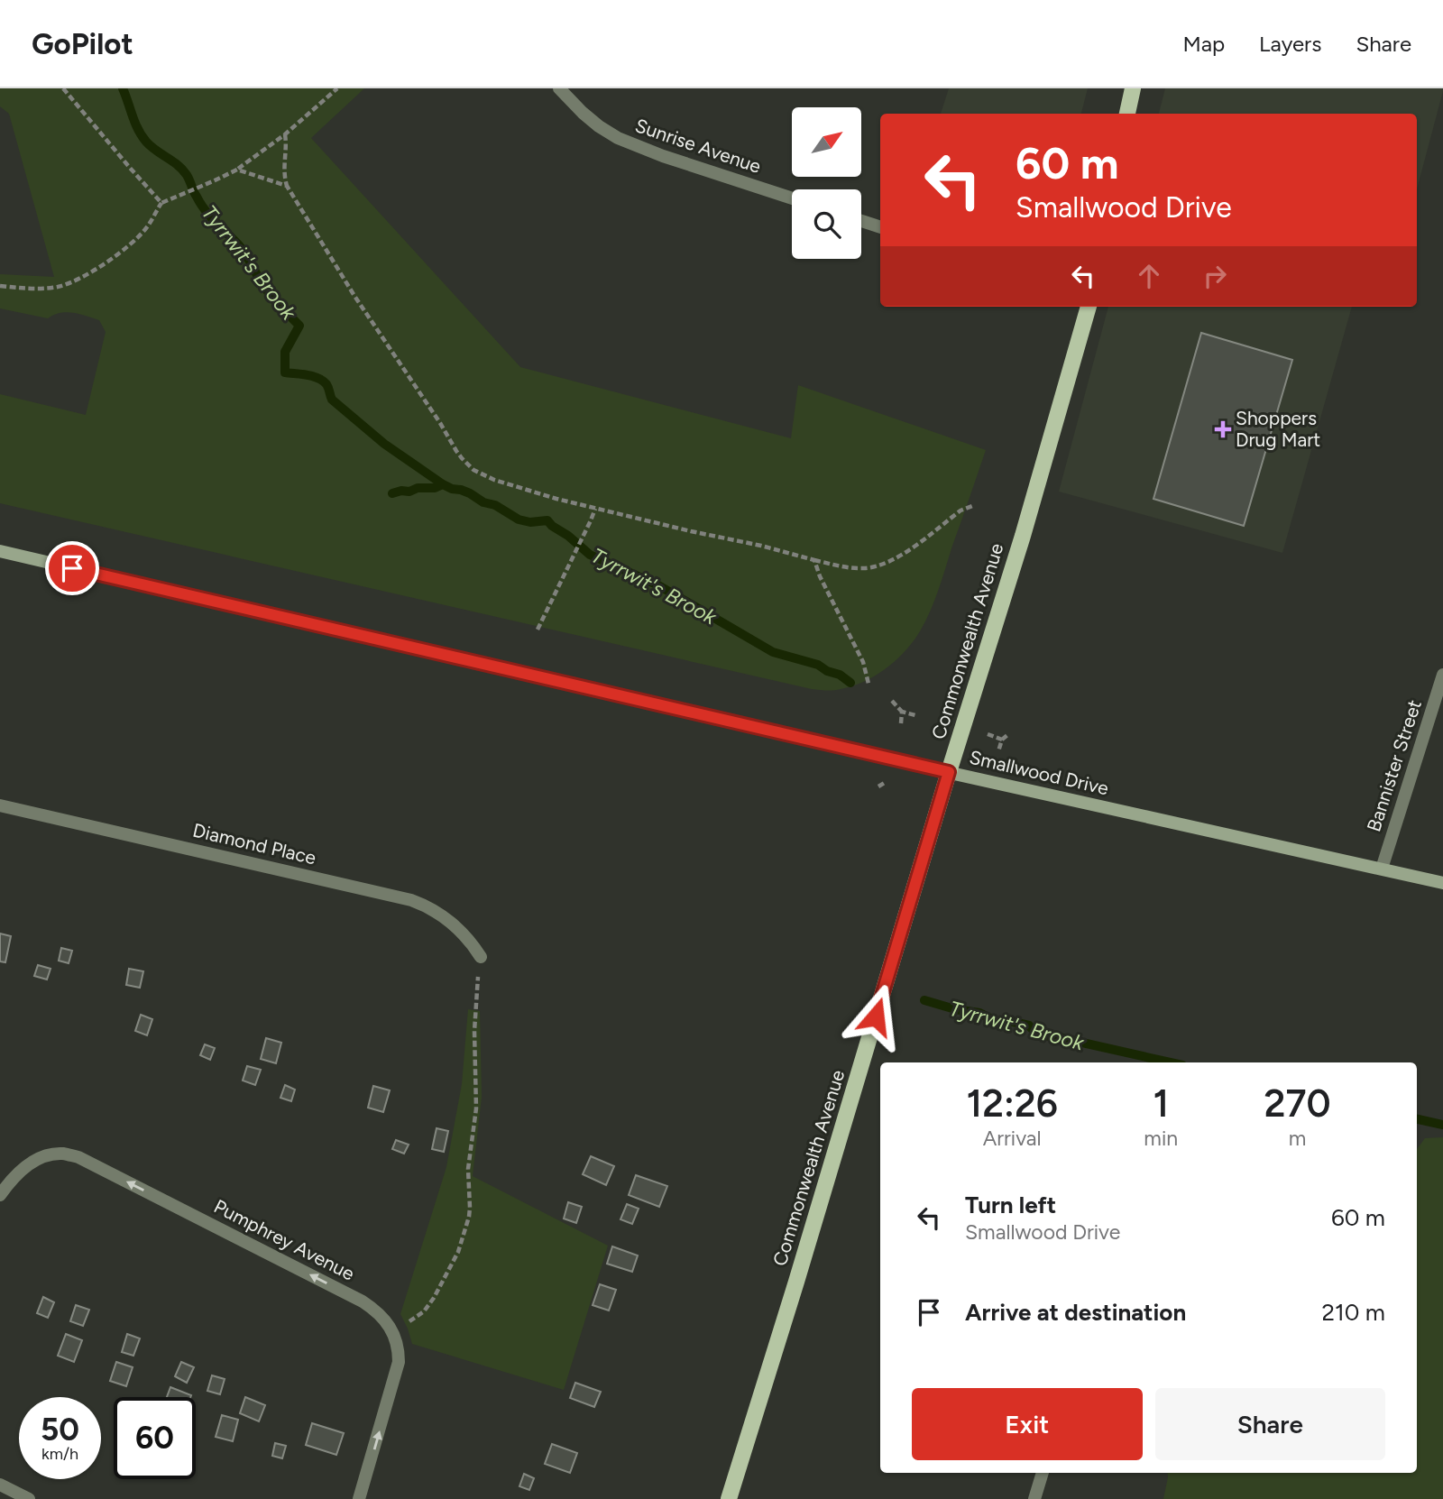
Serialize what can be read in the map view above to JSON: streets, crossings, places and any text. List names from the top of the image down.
{
  "streets": {
    "main road": ["Commonwealth Avenue"],
    "street": [
      "Sunrise Avenue",
      "Bannister Street",
      "Smallwood Drive",
      "Diamond Place",
      "Pumphrey Avenue"
    ]
  },
  "crossings": [
    ["Commonwealth Avenue", "Smallwood Drive"],
    ["Bannister Street", "Smallwood Drive"]
  ],
  "water": ["Tyrrwit's Brook"],
  "places": {
    "health": ["Shoppers Drug Mart"]
  },
  "north": "top right",
  "page": {
    "header": "GoPilot",
    "nav": ["Map", "Layers", "Share"],
    "turn": ["60 m", "Smallwood Drive"],
    "eta": [
      "12:26",
      "Arrival",
      "1",
      "min",
      "270",
      "m"
    ],
    "list": [
      {
        "name": "Turn left",
        "note": "Smallwood Drive",
        "value": "60 m"
      },
      {
        "name": "Arrive at destination",
        "value": "210 m"
      }
    ],
    "buttons": ["Exit", "Share"],
    "speed": "50 km/h",
    "limit": "60"
  }
}
